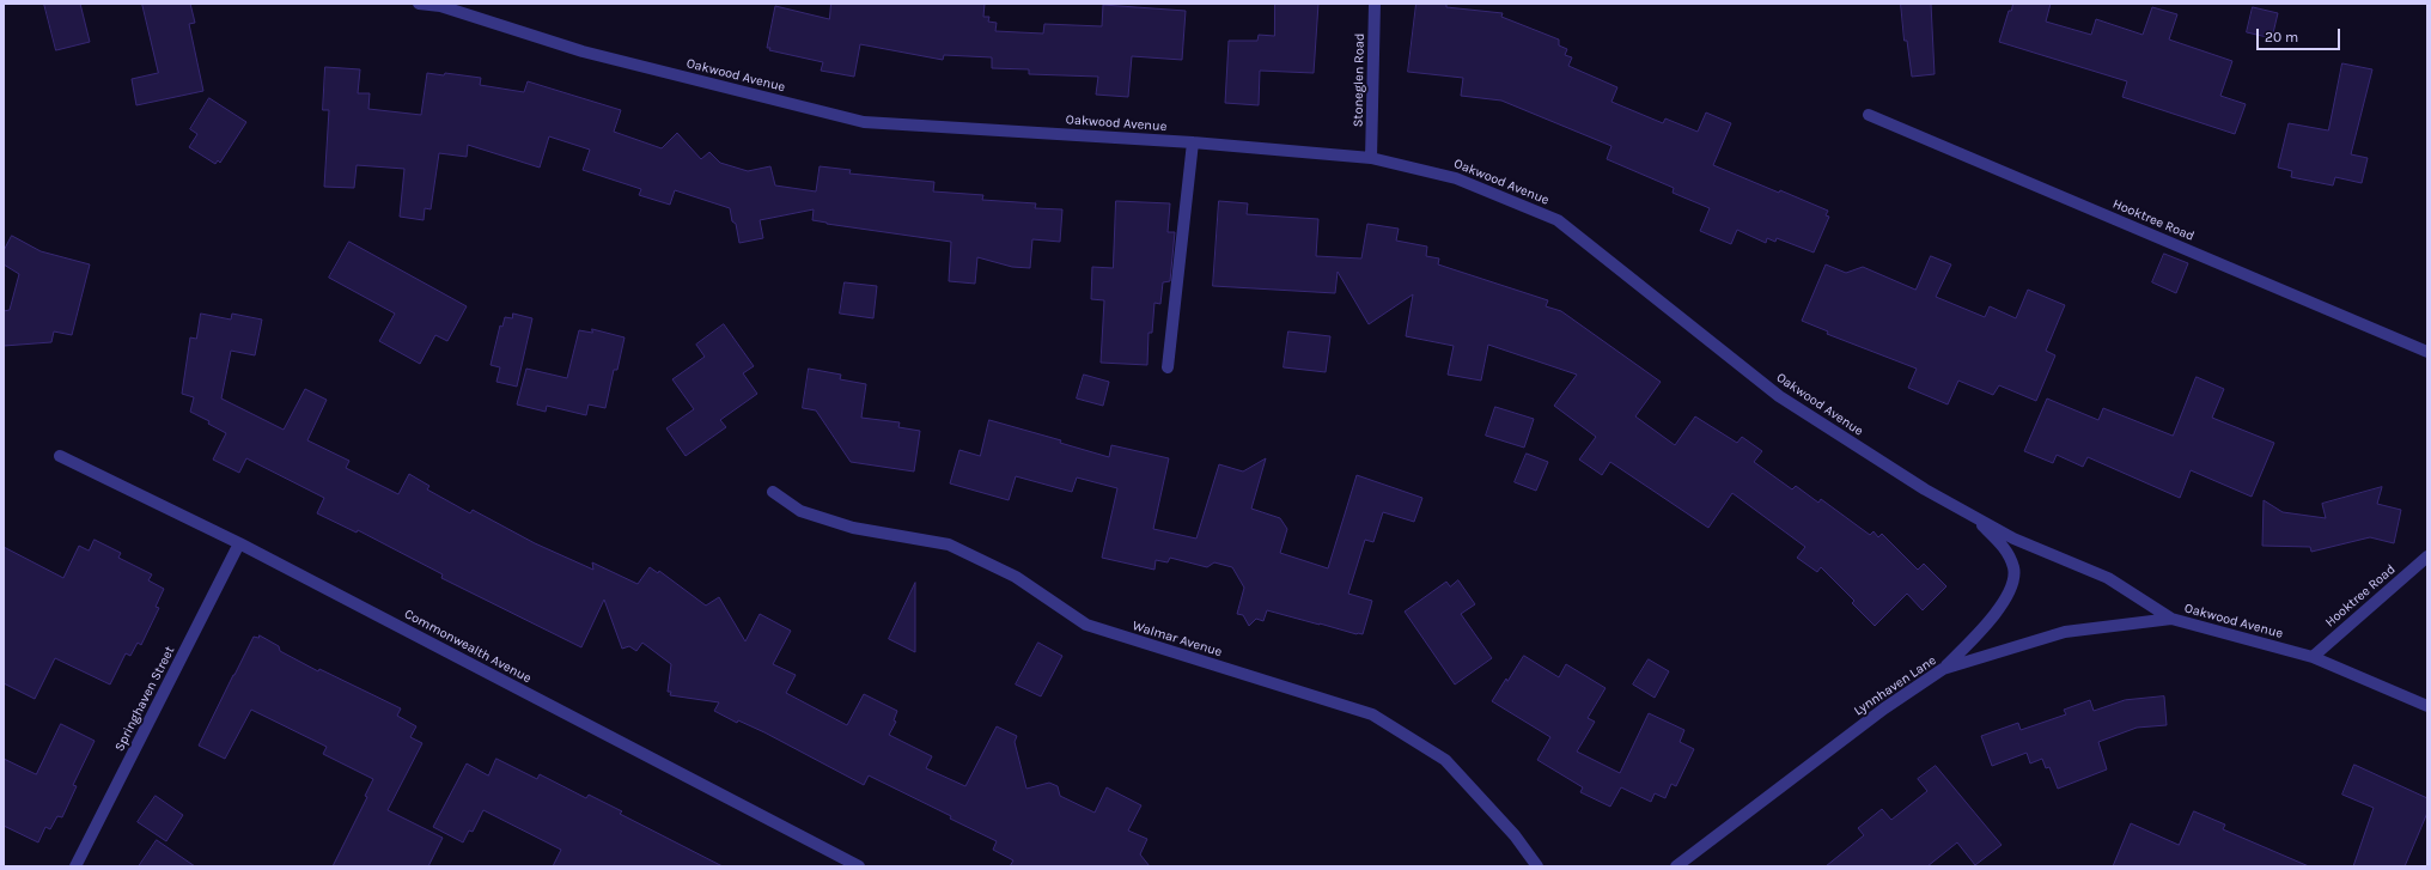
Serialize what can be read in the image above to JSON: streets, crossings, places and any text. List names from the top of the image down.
{
  "streets": {
    "street": [
      "Oakwood Avenue",
      "Stoneglen Road",
      "Hooktree Road",
      "Walmar Avenue",
      "Commonwealth Avenue",
      "Lynnhaven Lane",
      "Springhaven Street"
    ]
  },
  "crossings": [
    ["Oakwood Avenue", "Stoneglen Road"],
    ["Oakwood Avenue", "Hooktree Road"],
    ["Oakwood Avenue", "Lynnhaven Lane"],
    ["Commonwealth Avenue", "Springhaven Street"]
  ],
  "scale_bar": "20 m"
}
